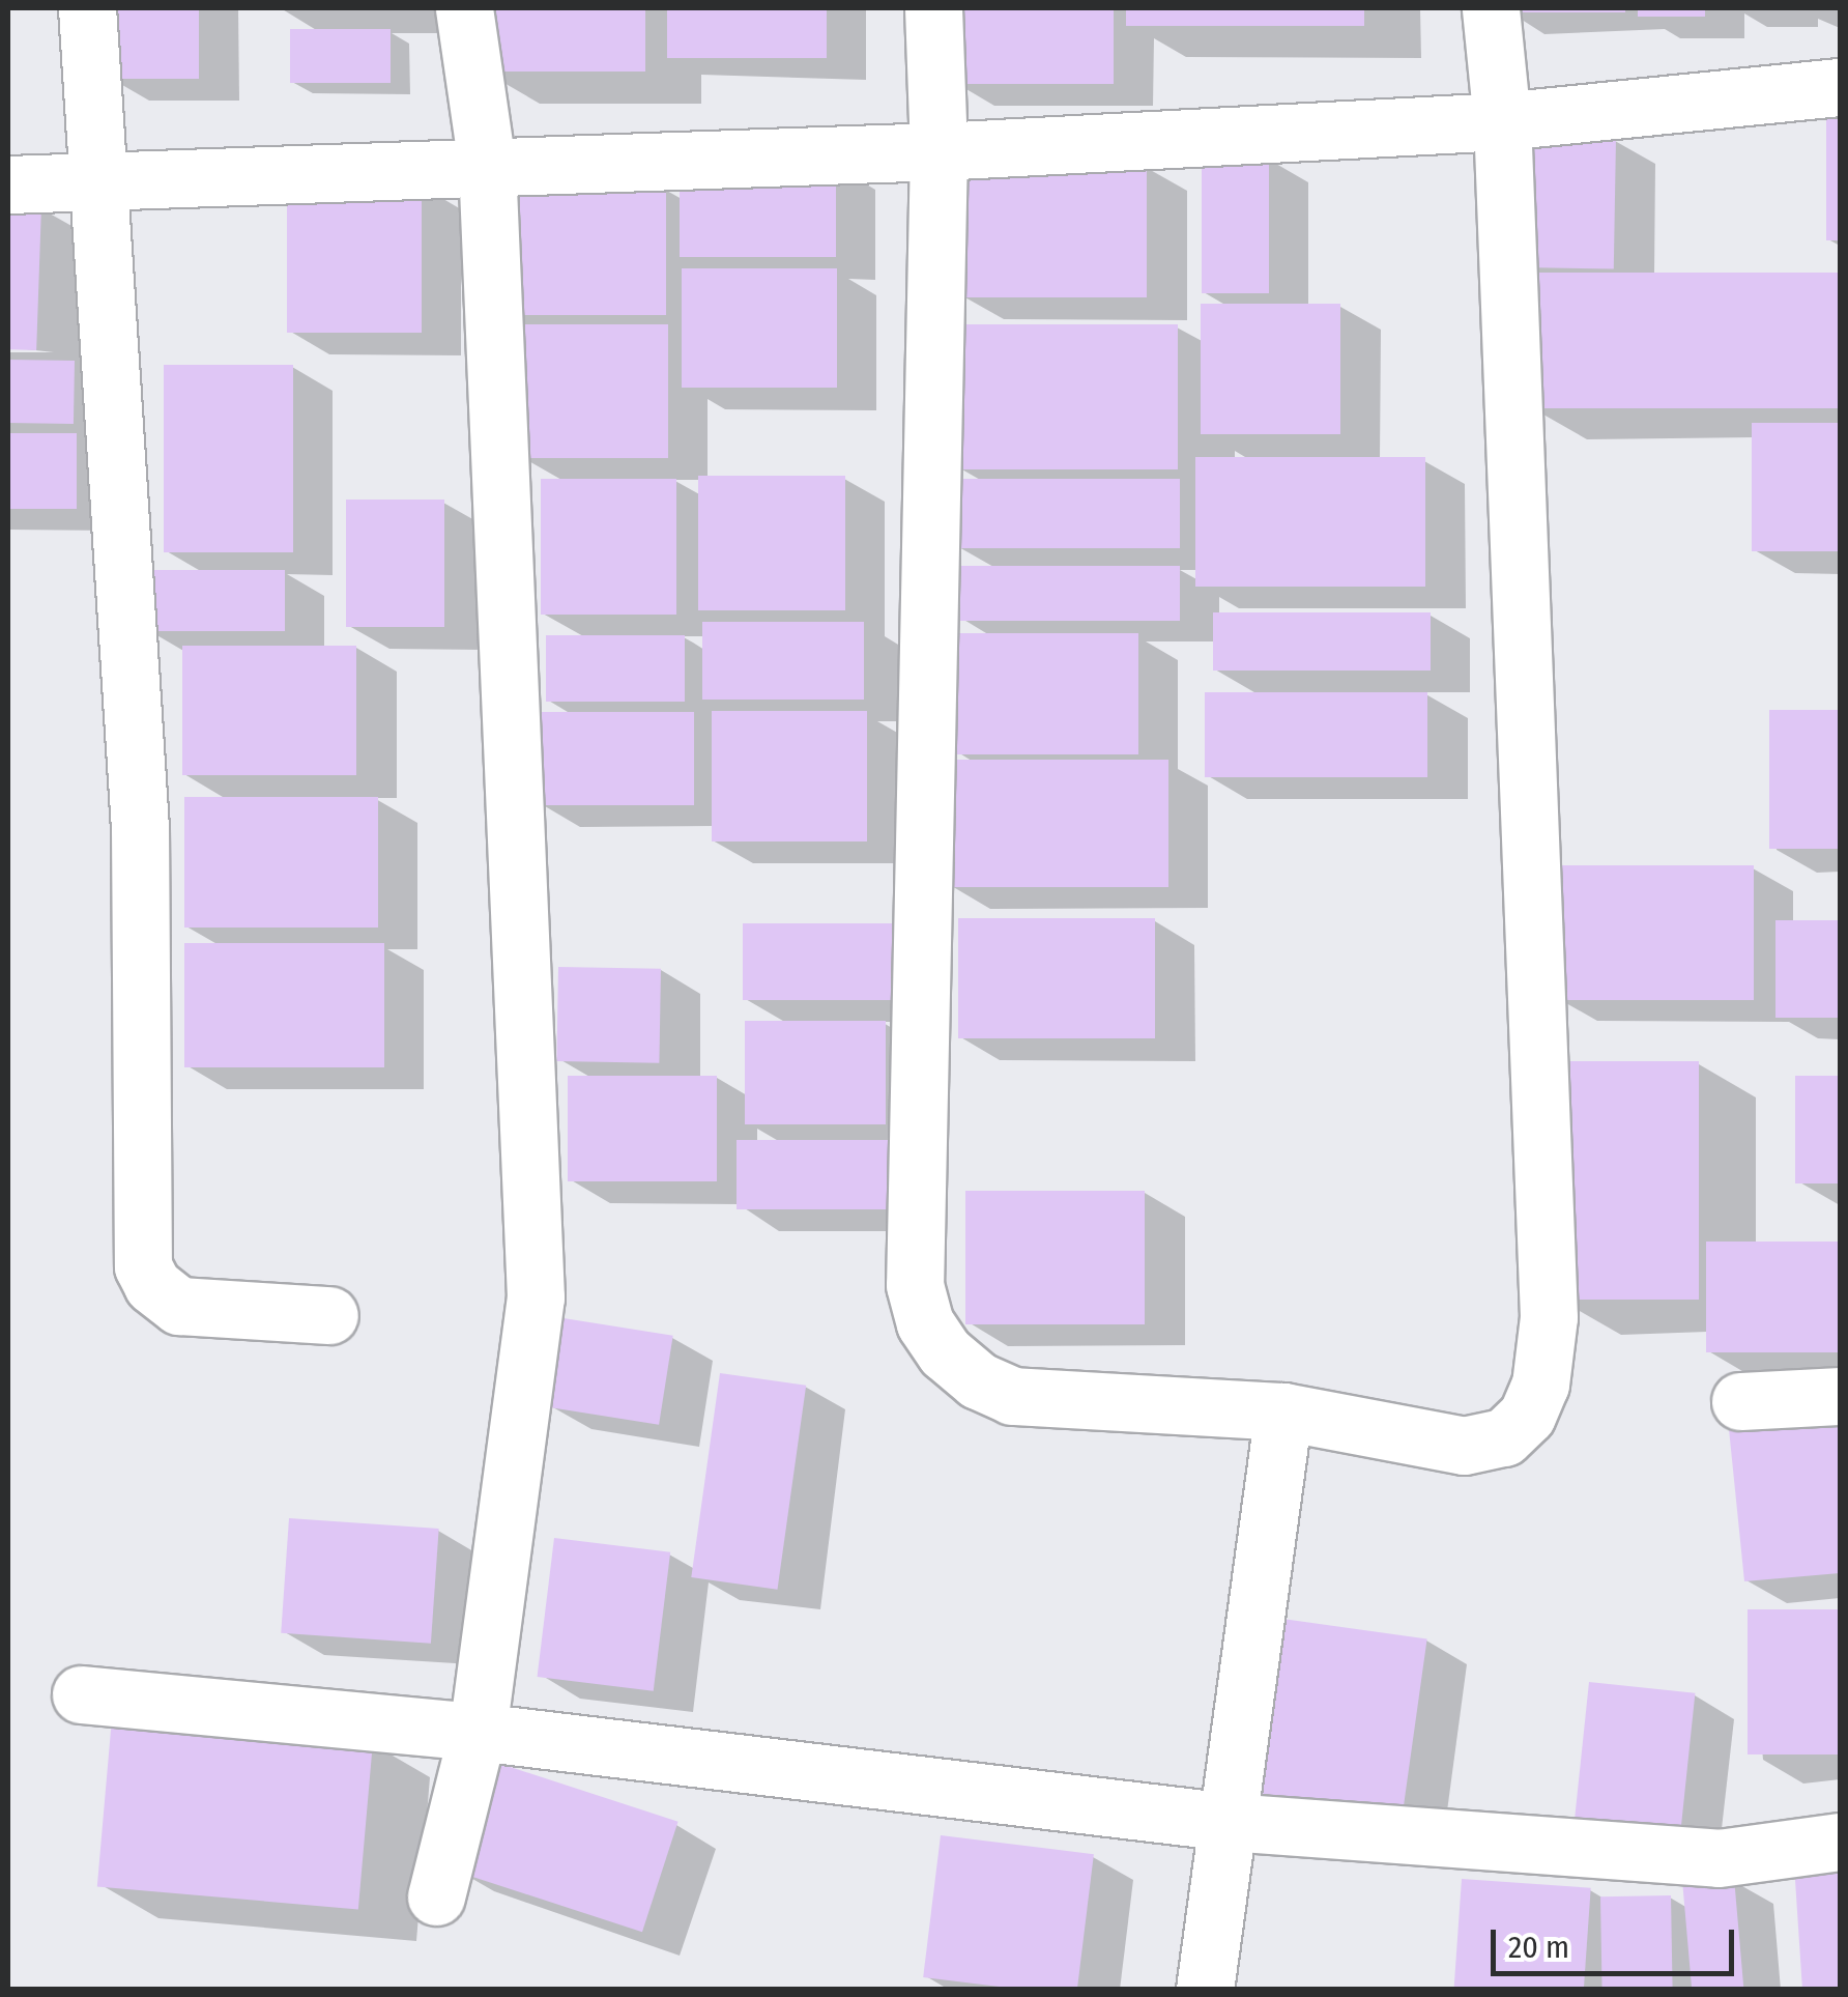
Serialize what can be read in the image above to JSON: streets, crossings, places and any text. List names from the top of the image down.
{
  "scale_bar": "20 m"
}
